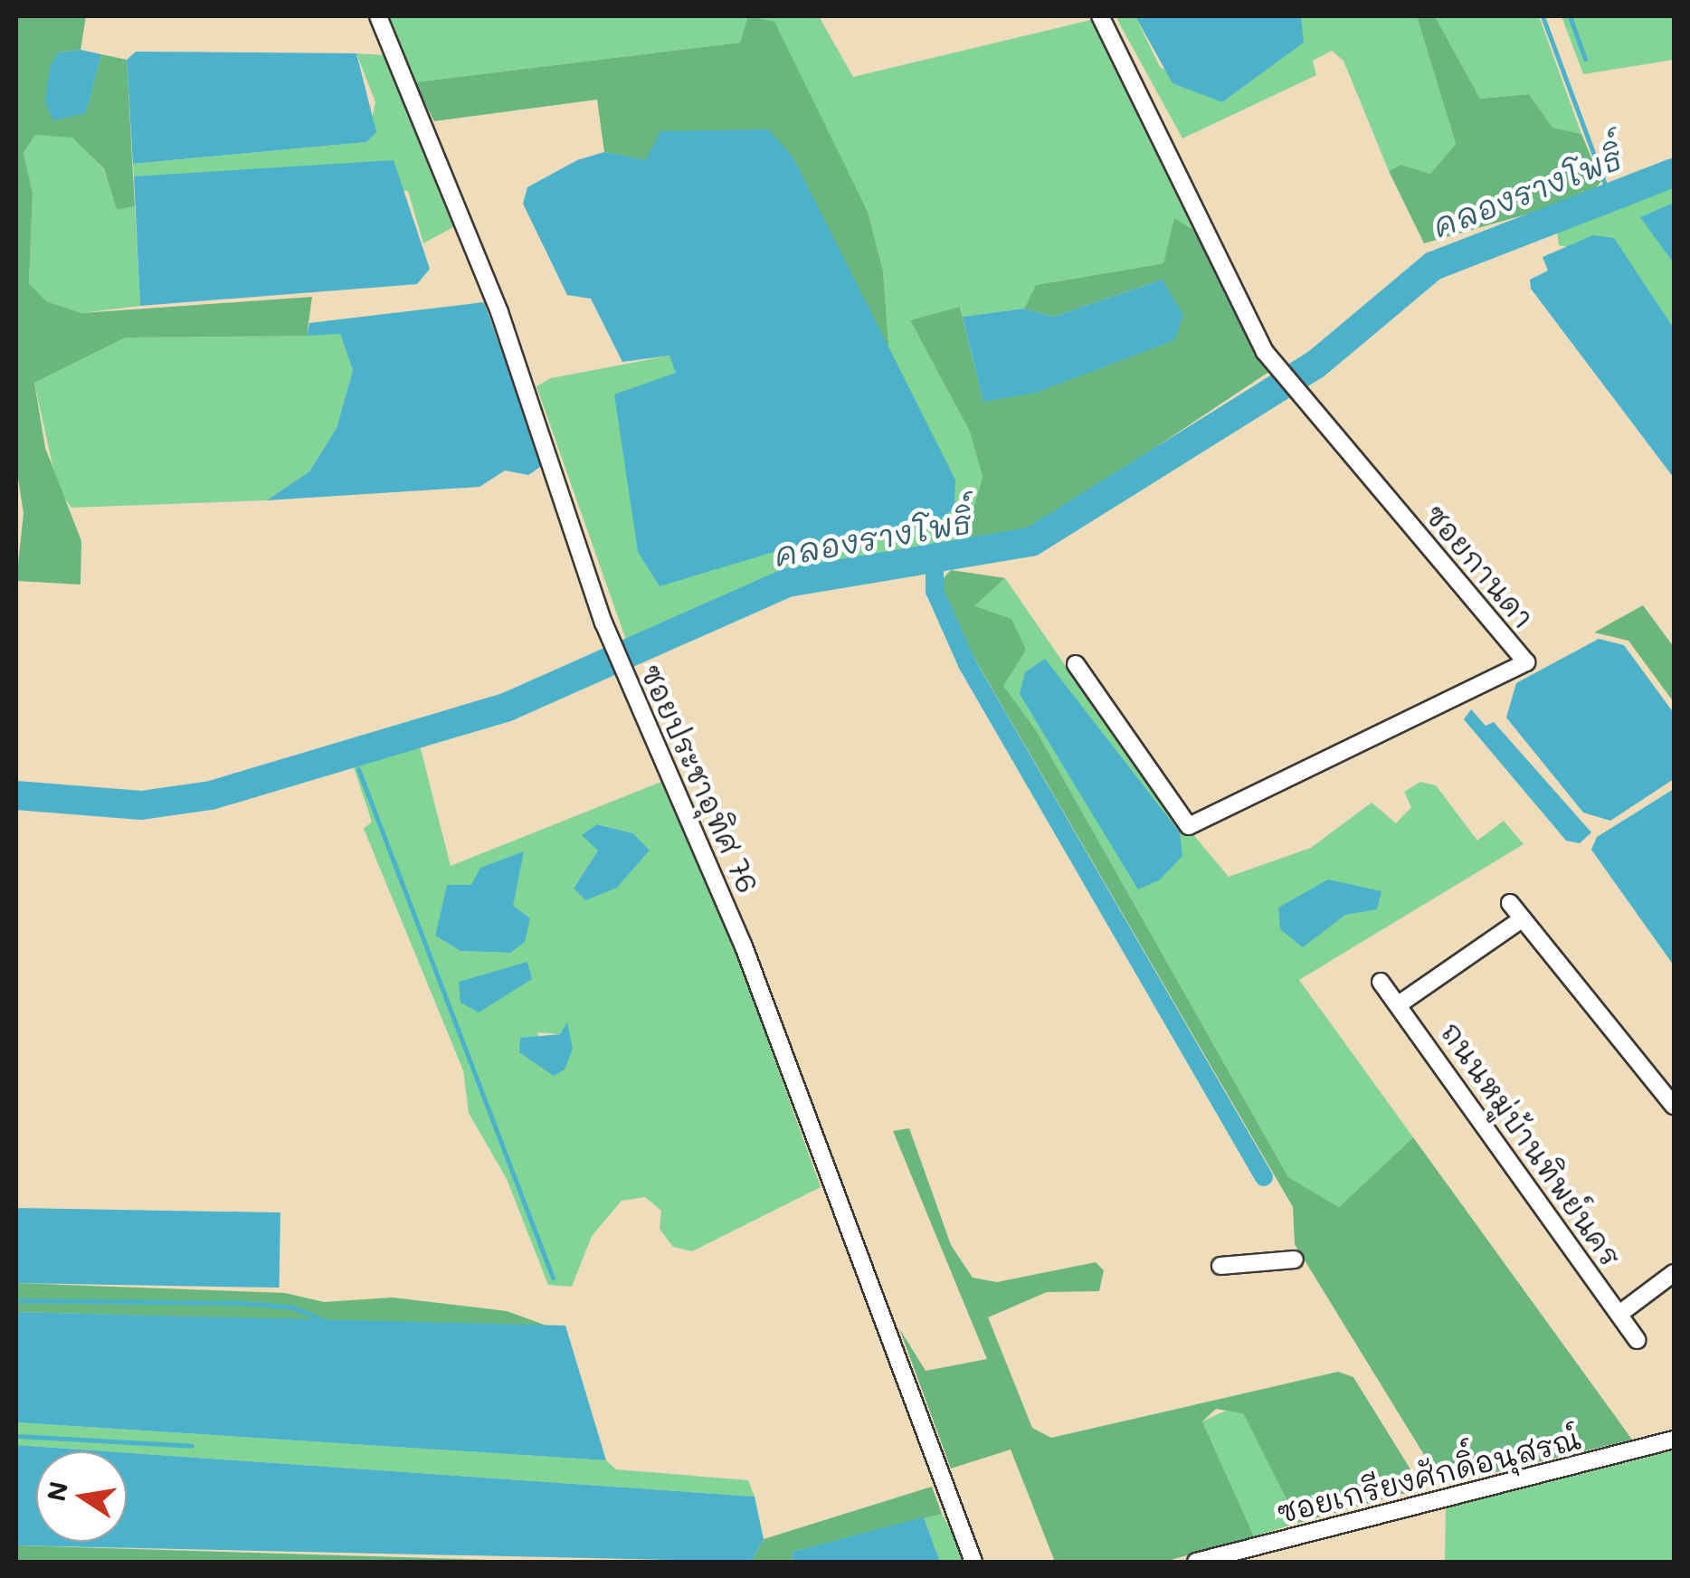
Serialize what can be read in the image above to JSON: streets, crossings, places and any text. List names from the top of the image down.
{
  "streets": {
    "street": [
      "ซอยกานดา",
      "ซอยประชาอุทิศ 76",
      "ถนนหมู่บ้านทิพย์นคร",
      "ซอยเกรียงศักดิ์อนุสรณ์"
    ]
  },
  "water": ["คลองรางโพธิ์"],
  "north": "left"
}
